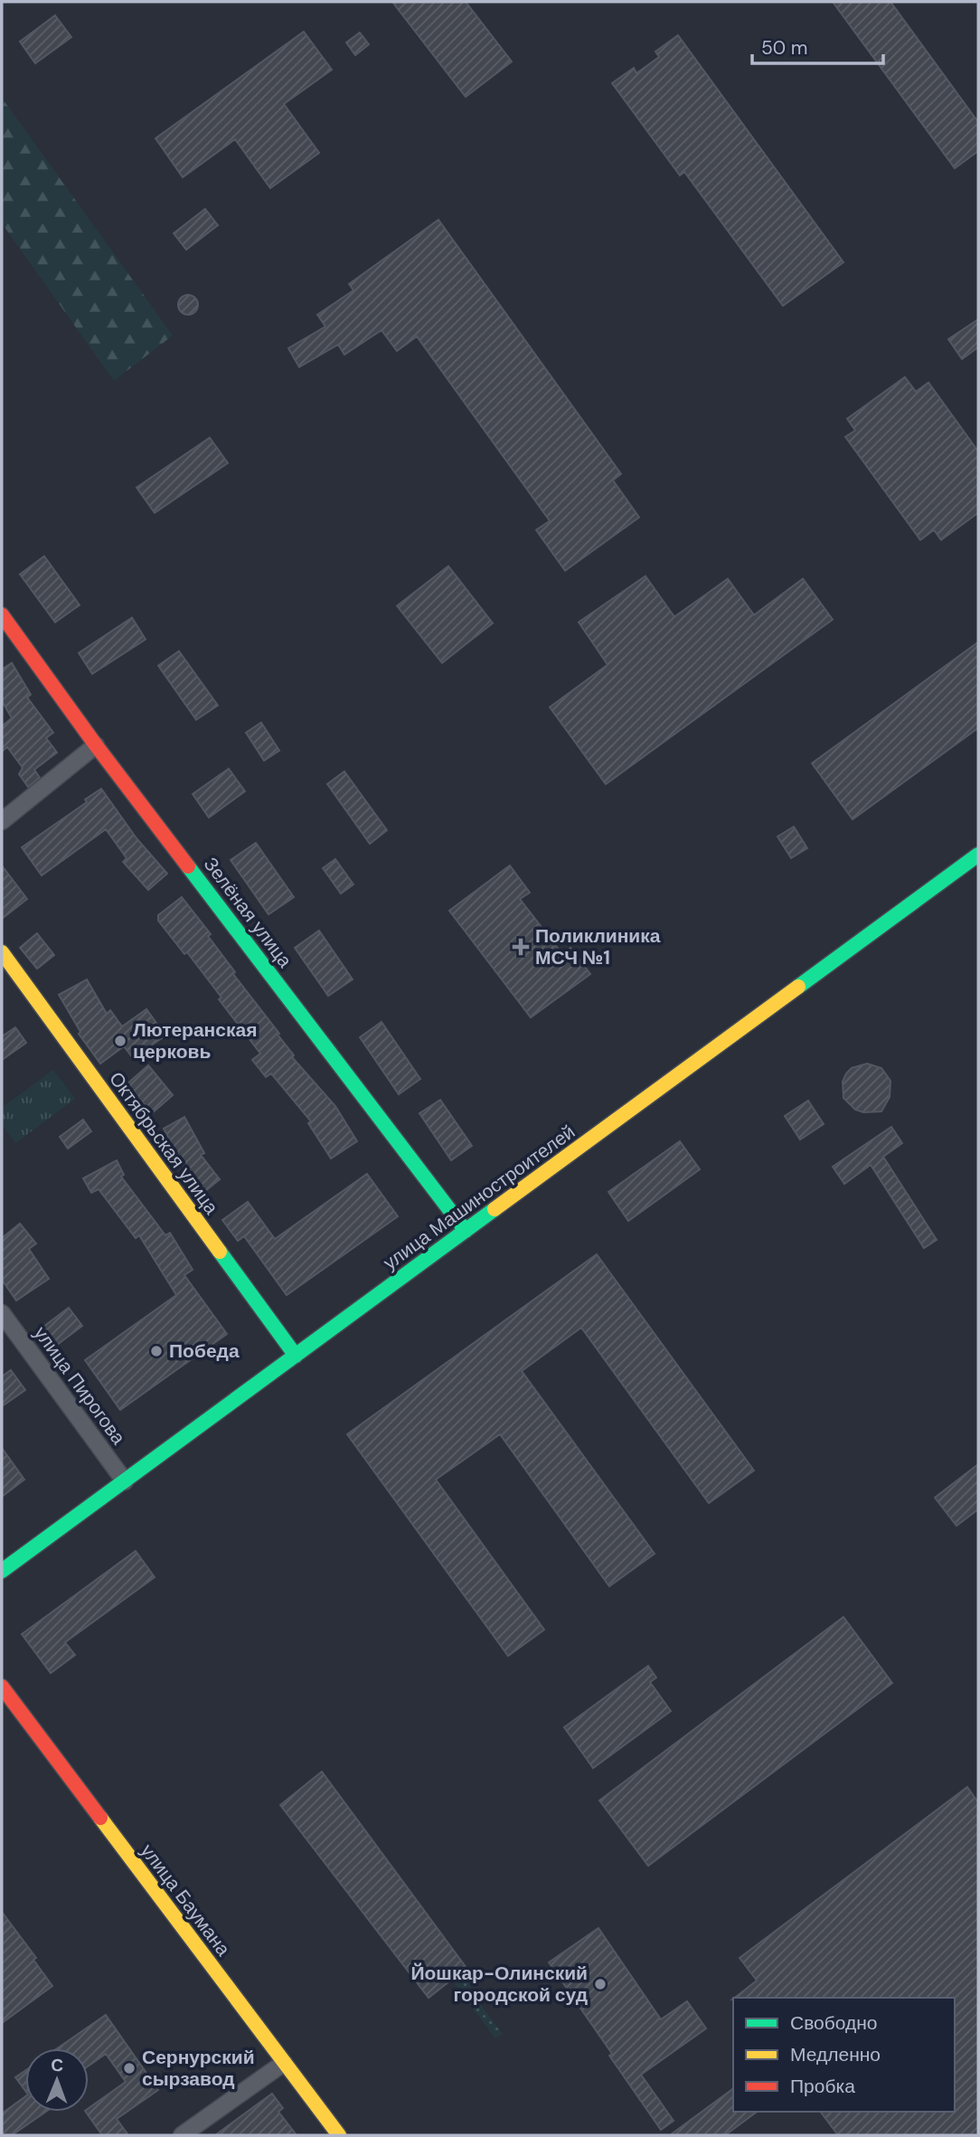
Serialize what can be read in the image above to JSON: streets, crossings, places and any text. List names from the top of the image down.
{
  "streets": {
    "street": [
      "Зелёная улица",
      "Октябрьская улица",
      "улица Машиностроителей",
      "улица Пирогова",
      "улица Баумана"
    ]
  },
  "crossings": [
    ["Зелёная улица", "улица Машиностроителей"],
    ["Октябрьская улица", "улица Машиностроителей"],
    ["улица Машиностроителей", "улица Пирогова"]
  ],
  "places": {
    "health": ["Поликлиника МСЧ №1"],
    "other": [
      "Лютеранская церковь",
      "Победа",
      "Йошкар-Олинский городской суд",
      "Сернурский сырзавод"
    ]
  },
  "legend": ["Свободно", "Медленно", "Пробка"],
  "scale_bar": "50 m",
  "north": "top"
}
